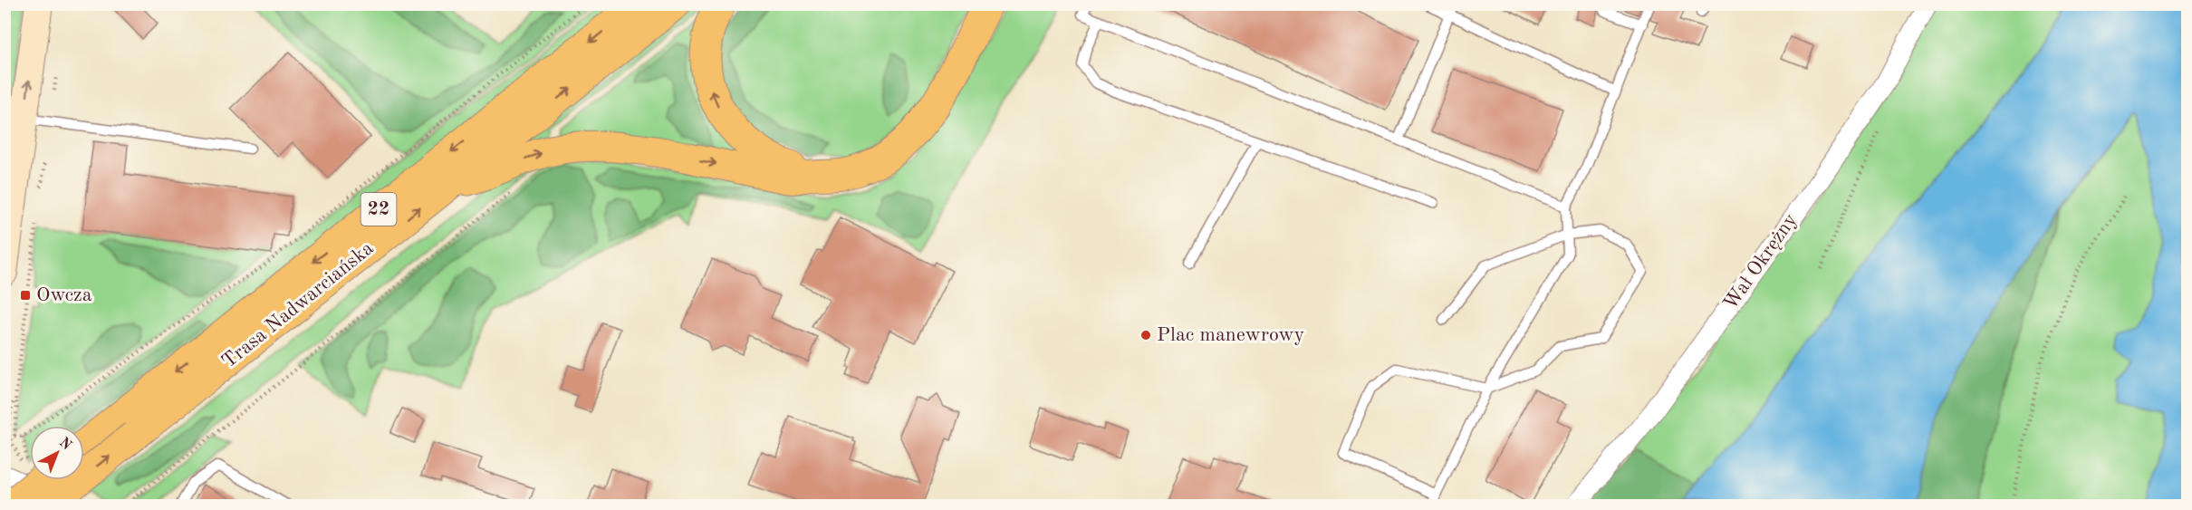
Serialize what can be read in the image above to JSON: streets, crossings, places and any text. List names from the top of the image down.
{
  "streets": {
    "main road": ["22", "Trasa Nadwarciańska"],
    "street": ["Wał Okrężny"]
  },
  "places": {
    "transit": ["Owcza"],
    "other": ["Plac manewrowy"]
  },
  "north": "top right"
}
